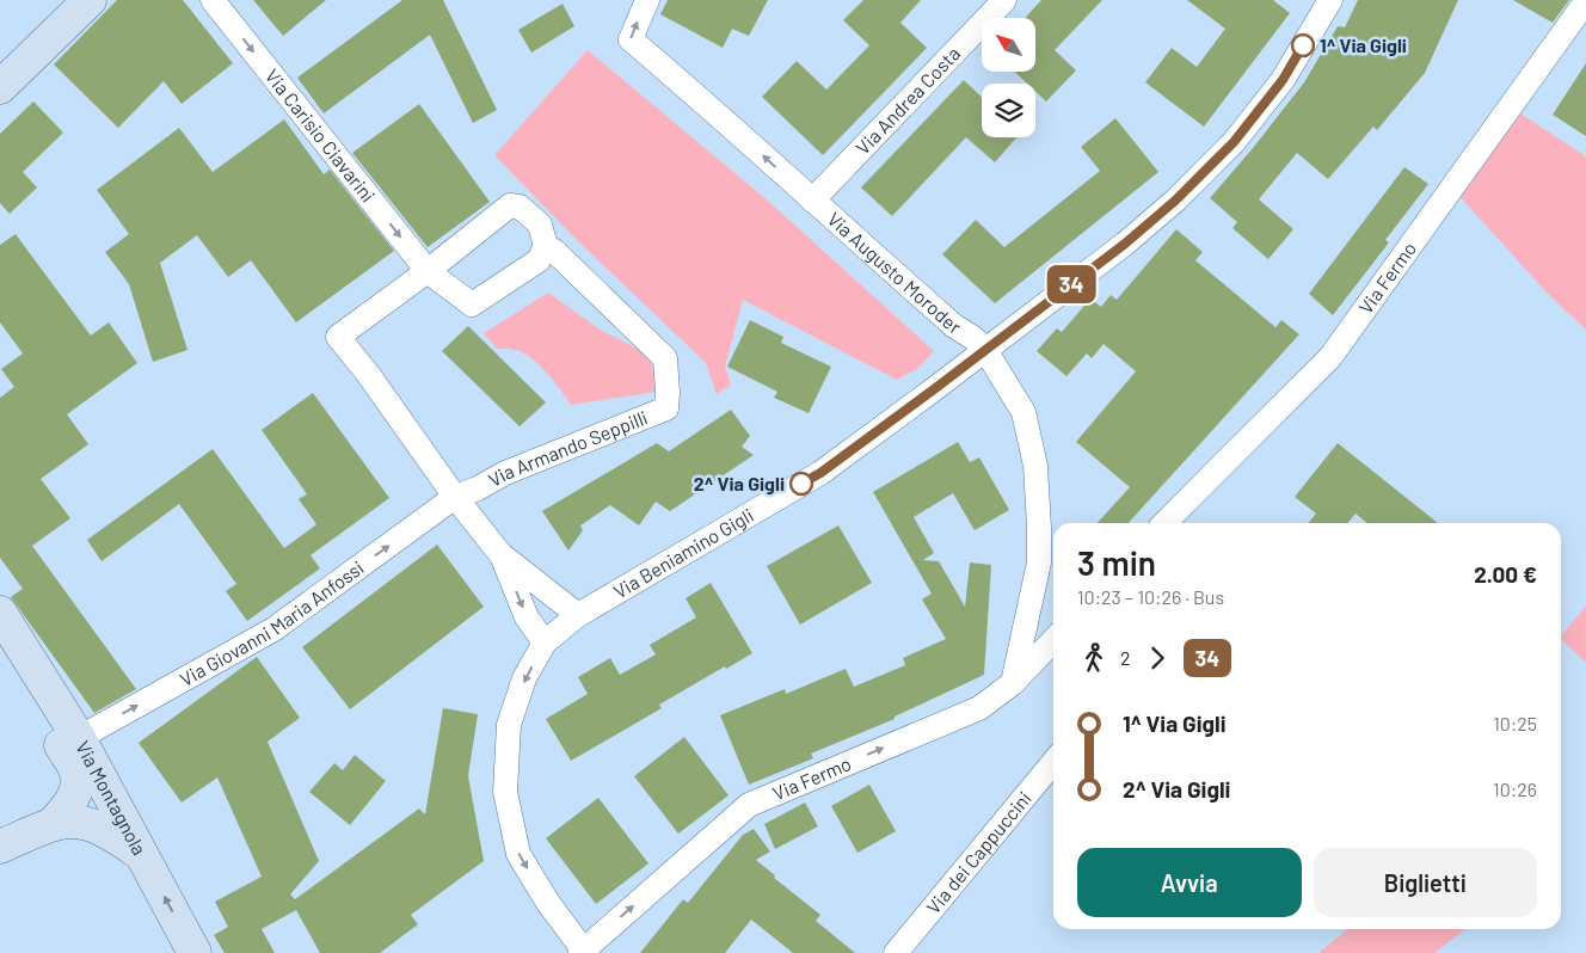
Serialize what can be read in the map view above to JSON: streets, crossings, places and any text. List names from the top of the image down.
{
  "streets": {
    "street": [
      "Via Andrea Costa",
      "Via Carisio Ciavarini",
      "Via Augusto Moroder",
      "Via Fermo",
      "Via Armando Seppilli",
      "Via Beniamino Gigli",
      "Via Giovanni Maria Anfossi",
      "Via Montagnola",
      "Via dei Cappuccini"
    ]
  },
  "crossings": [
    ["Via Andrea Costa", "Via Augusto Moroder"],
    ["Via Carisio Ciavarini", "Via Armando Seppilli"],
    ["Via Augusto Moroder", "Via Fermo"],
    ["Via Augusto Moroder", "Via Beniamino Gigli"],
    ["Via Fermo", "Via Beniamino Gigli"],
    ["Via Armando Seppilli", "Via Giovanni Maria Anfossi"],
    ["Via Giovanni Maria Anfossi", "Via Montagnola"]
  ],
  "one_way": ["Via Carisio Ciavarini", "Via Fermo", "Via Giovanni Maria Anfossi"],
  "places": ["1^ Via Gigli", "2^ Via Gigli"],
  "lines": ["bus line 34"],
  "north": "top left",
  "page": {
    "on_map": "34",
    "heading": ["3 min", "10:23 – 10:26 · Bus", "2.00 €"],
    "legs": ["2", "34"],
    "list": [
      {
        "name": "1^ Via Gigli",
        "value": "10:25"
      },
      {
        "name": "2^ Via Gigli",
        "value": "10:26"
      }
    ],
    "buttons": ["Avvia", "Biglietti"]
  }
}
